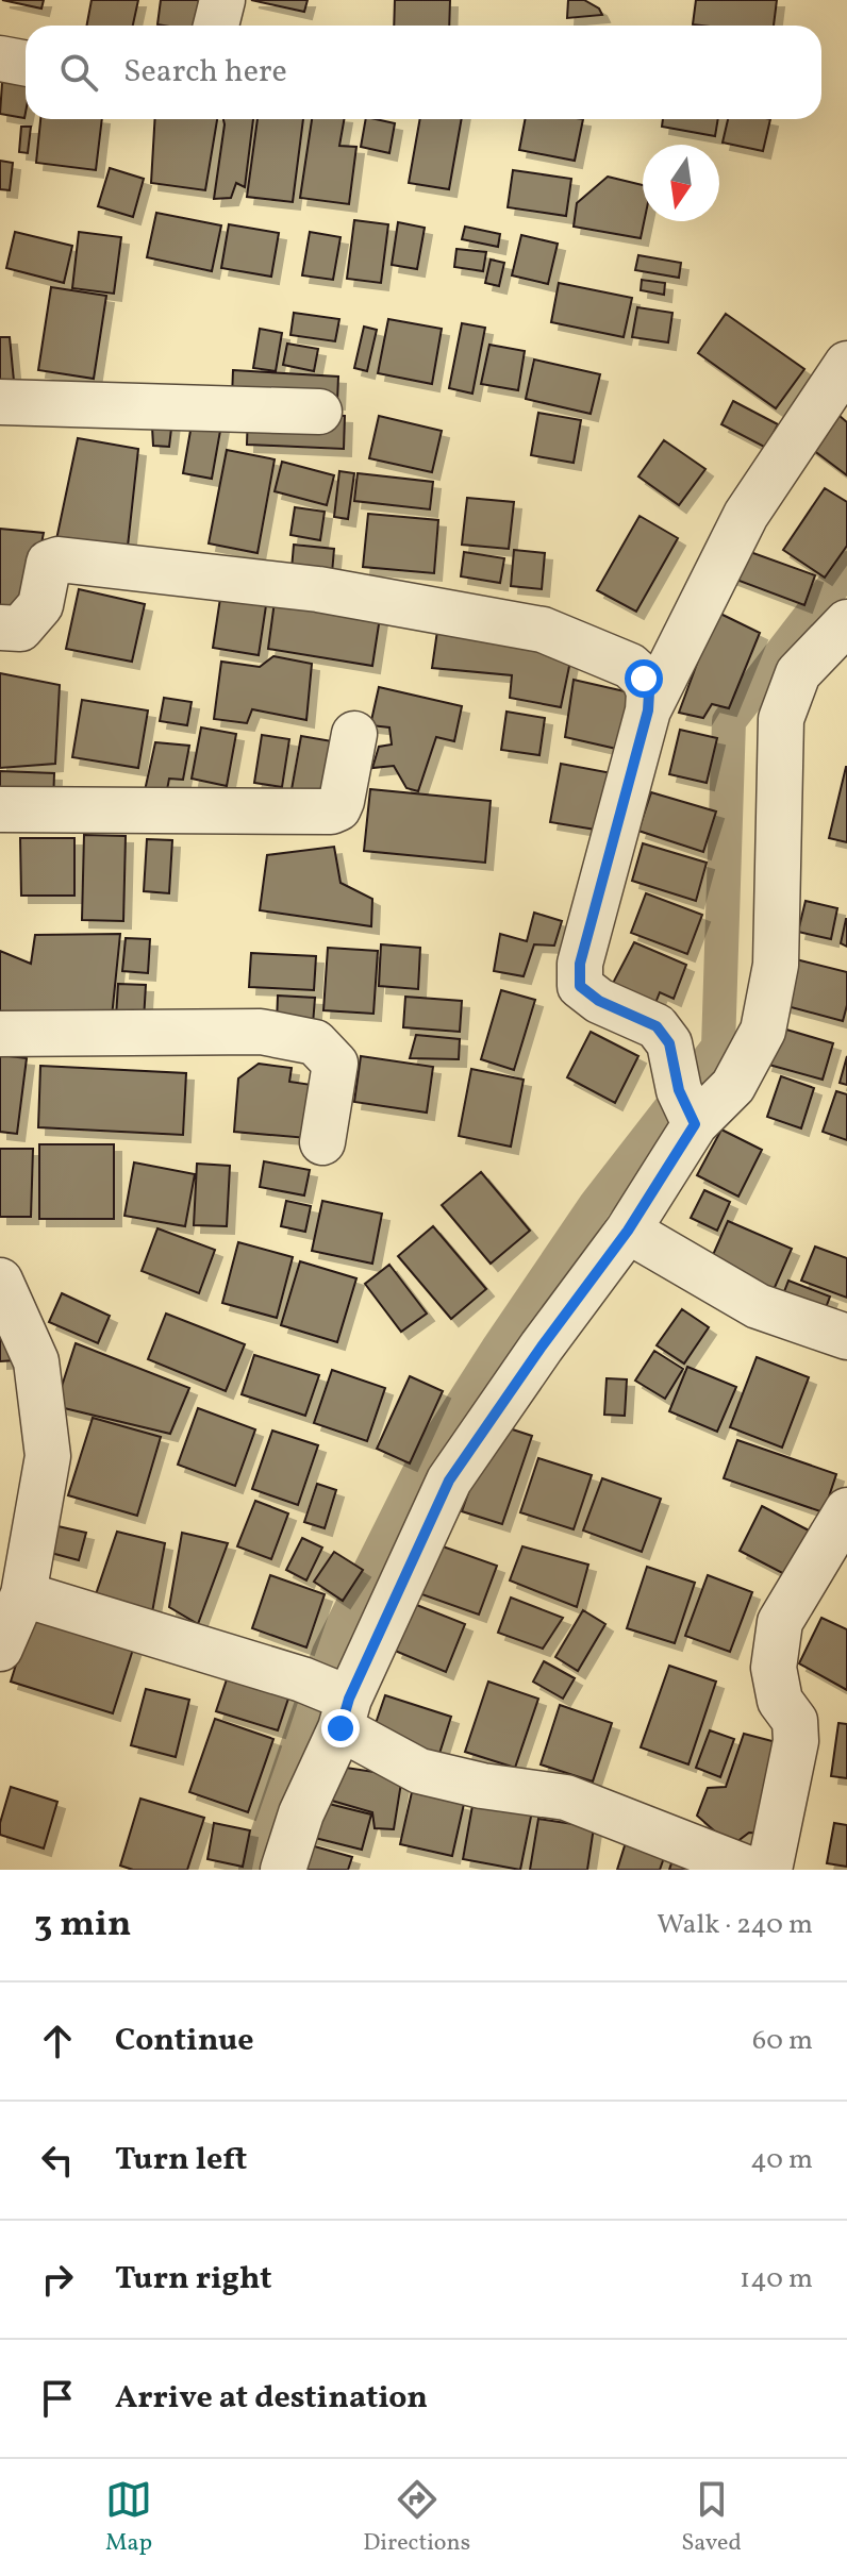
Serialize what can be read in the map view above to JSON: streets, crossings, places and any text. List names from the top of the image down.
{
  "north": "bottom",
  "page": {
    "search": "Search here",
    "heading": ["3 min", "Walk · 240 m"],
    "list": [
      ["Continue", "60 m"],
      ["Turn left", "40 m"],
      ["Turn right", "140 m"],
      "Arrive at destination"
    ],
    "nav": ["Map", "Directions", "Saved"]
  }
}
